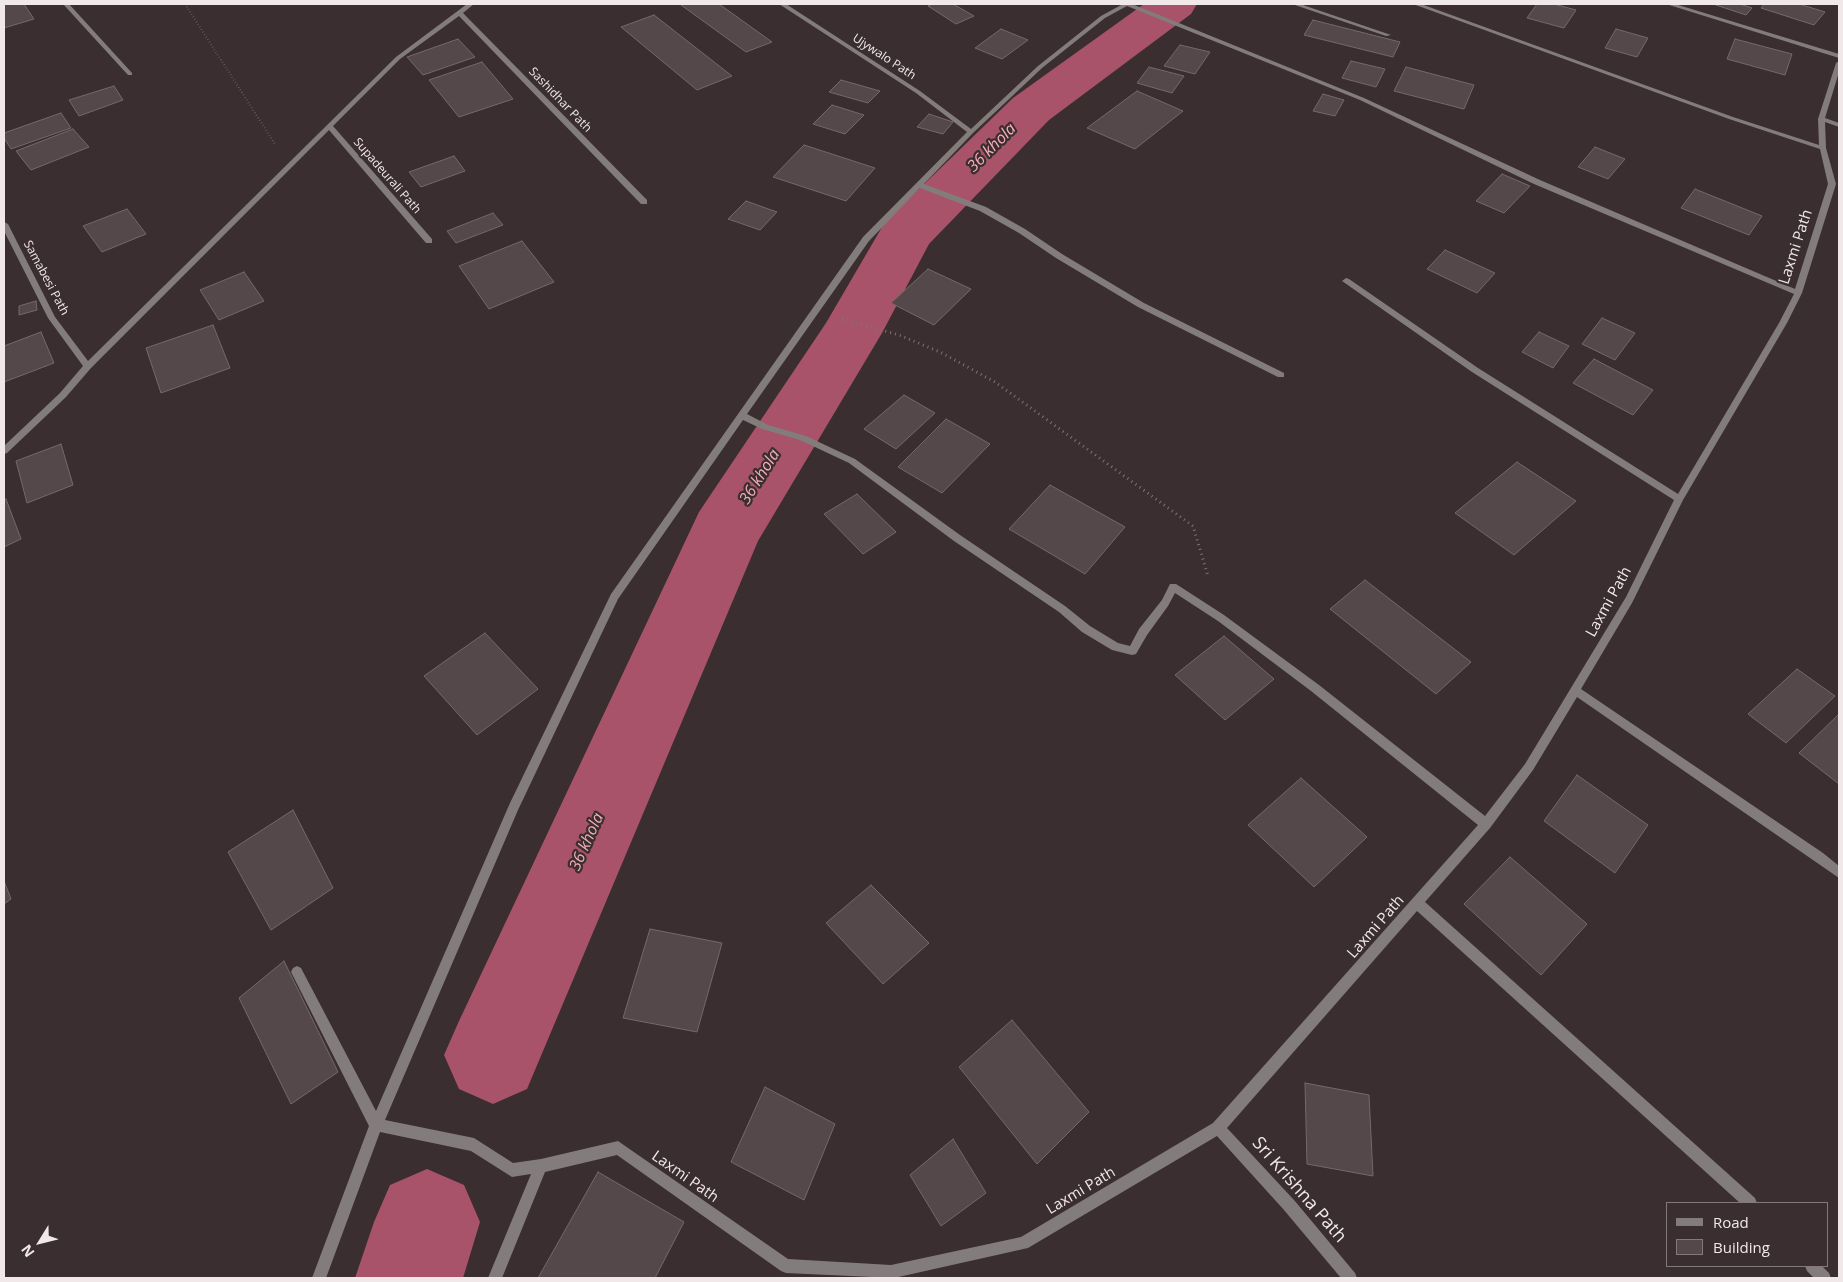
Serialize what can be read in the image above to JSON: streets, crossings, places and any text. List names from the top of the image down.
{
  "streets": {
    "street": [
      "Ujywalo Path",
      "Sashidhar Path",
      "Supadeurali Path",
      "Laxmi Path",
      "Samabesi Path",
      "Sri Krishna Path"
    ]
  },
  "crossings": [
    ["Laxmi Path", "Sri Krishna Path"]
  ],
  "water": ["36 khola"],
  "legend": ["Road", "Building"],
  "north": "bottom left"
}
